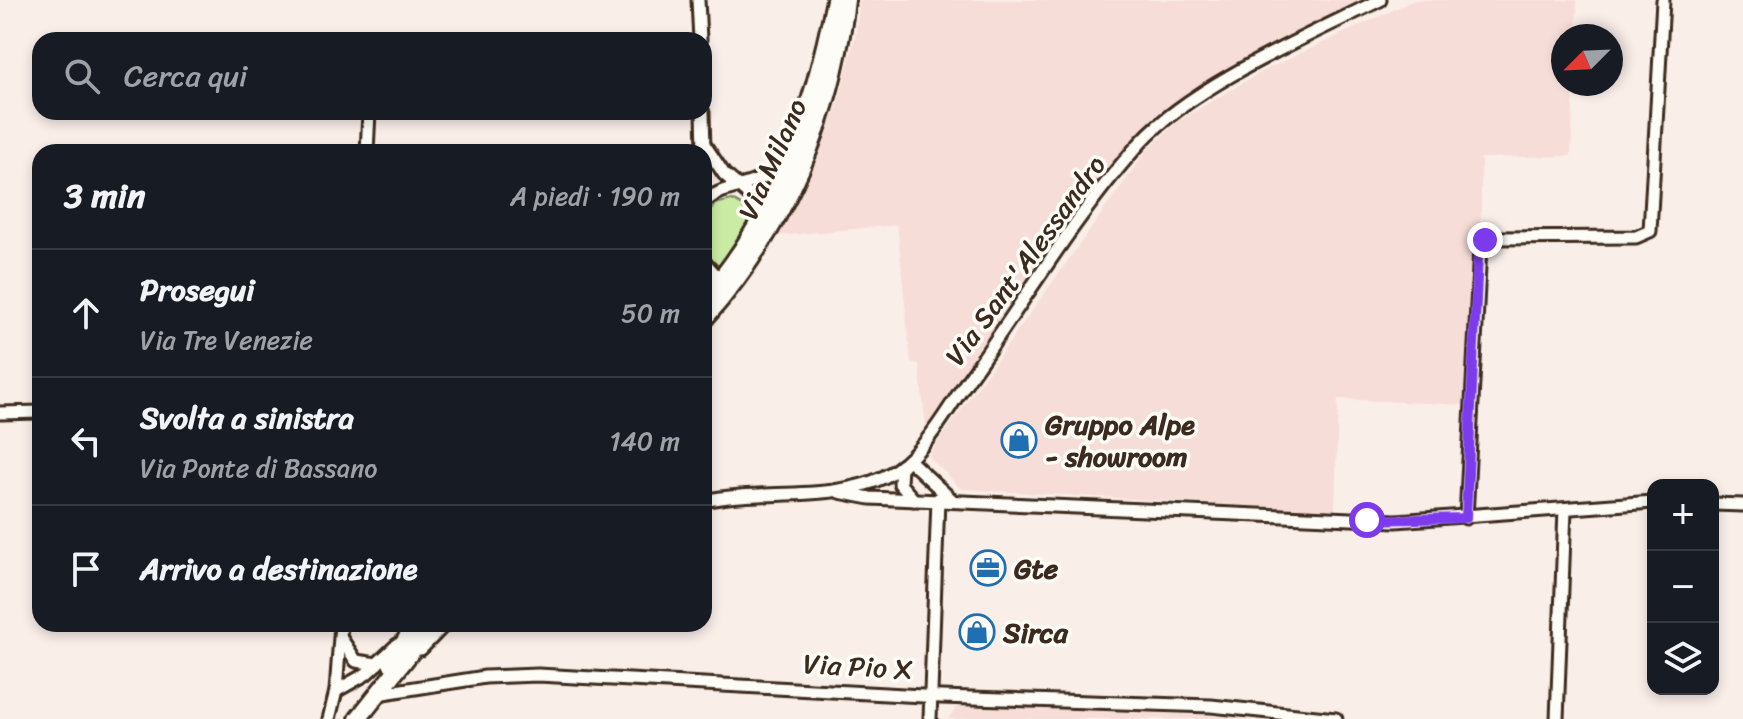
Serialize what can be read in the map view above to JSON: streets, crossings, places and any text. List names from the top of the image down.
{
  "streets": {
    "main road": ["Via Milano"],
    "street": ["Via Sant'Alessandro", "Via Pio X"]
  },
  "places": {
    "shop": ["Gruppo Alpe - showroom", "Sirca"],
    "office": ["Gte"]
  },
  "north": "bottom left",
  "page": {
    "search": "Cerca qui",
    "heading": ["3 min", "A piedi · 190 m"],
    "list": [
      ["Prosegui", "Via Tre Venezie", "50 m"],
      ["Svolta a sinistra", "Via Ponte di Bassano", "140 m"],
      "Arrivo a destinazione"
    ],
    "map_buttons": ["+", "−"]
  }
}
